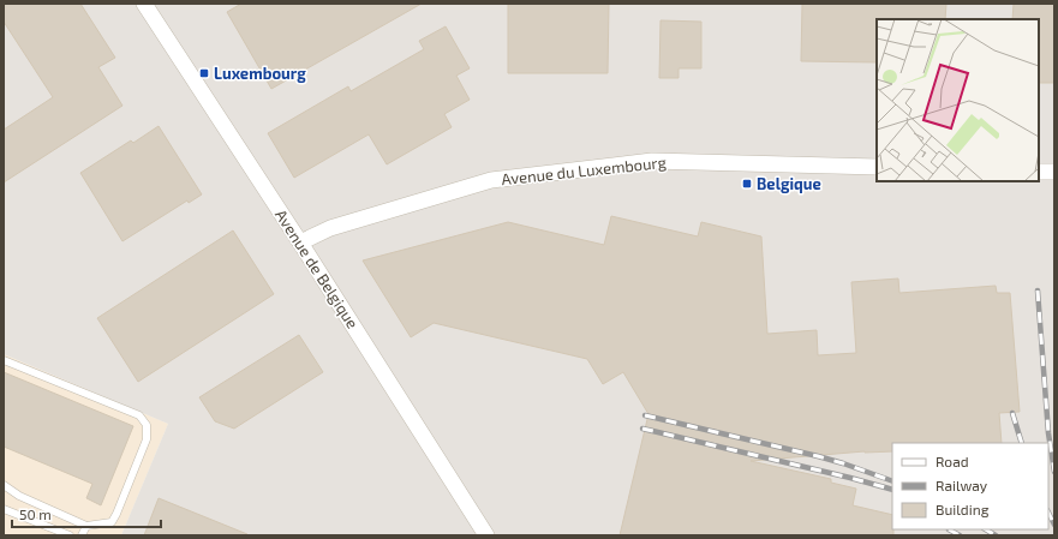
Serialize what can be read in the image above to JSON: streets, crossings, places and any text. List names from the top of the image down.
{
  "streets": {
    "street": ["Avenue du Luxembourg", "Avenue de Belgique"]
  },
  "crossings": [
    ["Avenue du Luxembourg", "Avenue de Belgique"]
  ],
  "places": {
    "transit": ["Luxembourg", "Belgique"]
  },
  "legend": ["Road", "Railway", "Building"],
  "scale_bar": "50 m"
}
